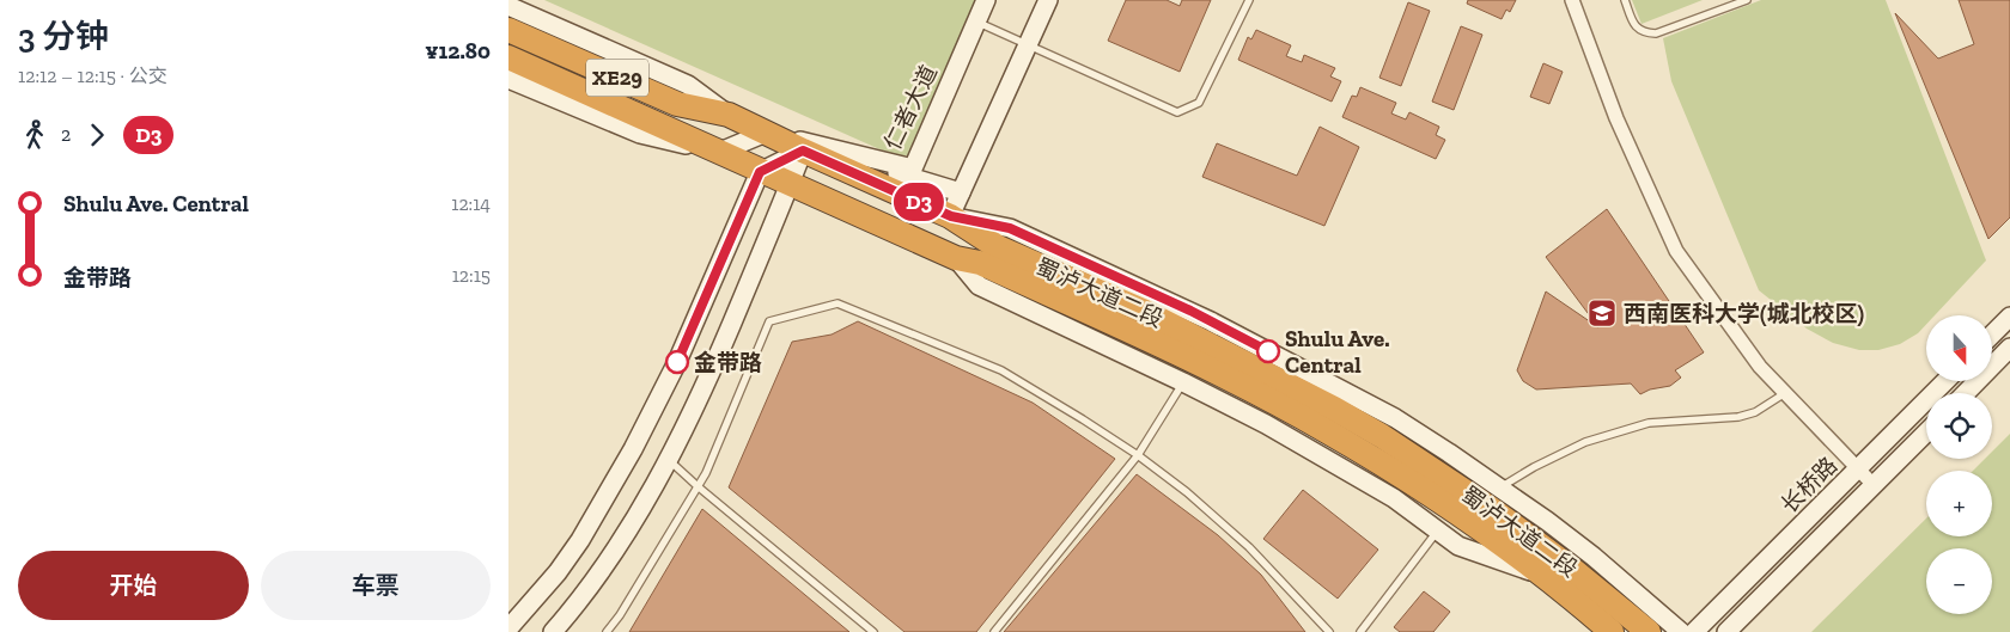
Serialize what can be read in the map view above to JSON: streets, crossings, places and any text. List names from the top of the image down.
{
  "streets": {
    "highway": ["XE29", "蜀泸大道二段"],
    "street": ["仁者大道", "长桥路"]
  },
  "crossings": [
    ["仁者大道", "蜀泸大道二段"]
  ],
  "places": {
    "school or university": ["西南医科大学(城北校区)"],
    "other": ["Shulu Ave. Central", "金带路"]
  },
  "lines": ["bus line D3"],
  "north": "bottom",
  "page": {
    "heading": ["3 分钟", "12:12 – 12:15 · 公交", "¥12.80"],
    "on_map": "D3",
    "legs": ["2", "D3"],
    "list": [
      {
        "name": "Shulu Ave. Central",
        "value": "12:14"
      },
      {
        "name": "金带路",
        "value": "12:15"
      }
    ],
    "map_buttons": ["+", "−"],
    "buttons": ["开始", "车票"]
  }
}
